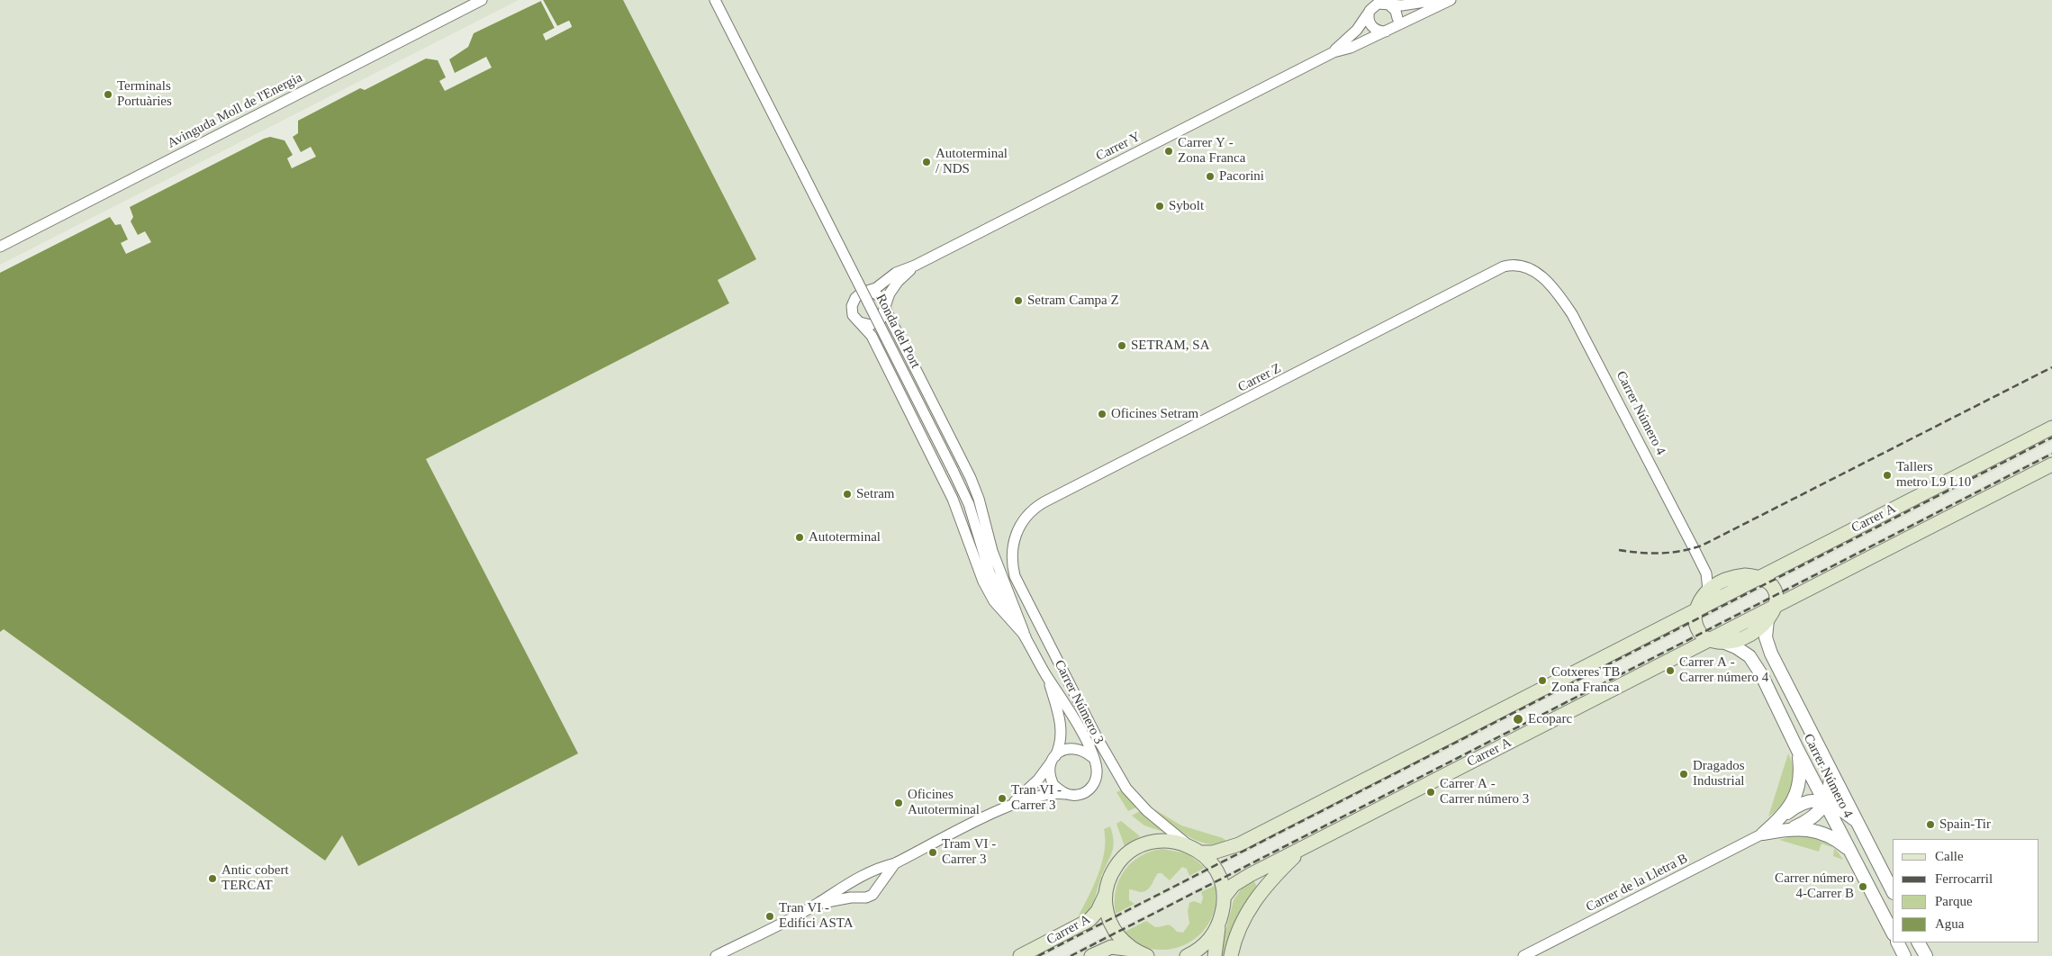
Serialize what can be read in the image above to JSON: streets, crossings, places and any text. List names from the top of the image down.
{
  "streets": {
    "main road": ["Carrer A"],
    "street": [
      "Avinguda Moll de l'Energia",
      "Carrer Y",
      "Ronda del Port",
      "Carrer Z",
      "Carrer Número 4",
      "Carrer Número 3",
      "Carrer de la Lletra B"
    ]
  },
  "crossings": [
    ["Ronda del Port", "Carrer Número 3"],
    ["Carrer Z", "Carrer Número 4"],
    ["Carrer Z", "Carrer Número 3"],
    ["Carrer A", "Carrer Número 3"]
  ],
  "places": [
    "Terminals Portuàries",
    "Carrer Y - Zona Franca",
    "Autoterminal / NDS",
    "Pacorini",
    "Sybolt",
    "Setram Campa Z",
    "SETRAM, SA",
    "Oficines Setram",
    "Tallers metro L9 L10",
    "Setram",
    "Autoterminal",
    "Carrer A - Carrer número 4",
    "Cotxeres TB Zona Franca",
    "Ecoparc",
    "Dragados Industrial",
    "Carrer A - Carrer número 3",
    "Tran VI - Carrer 3",
    "Oficines Autoterminal",
    "Spain-Tir",
    "Tram VI - Carrer 3",
    "Antic cobert TERCAT",
    "Carrer número 4-Carrer B",
    "Tran VI - Edifici ASTA"
  ],
  "legend": [
    "Calle",
    "Ferrocarril",
    "Parque",
    "Agua"
  ]
}
